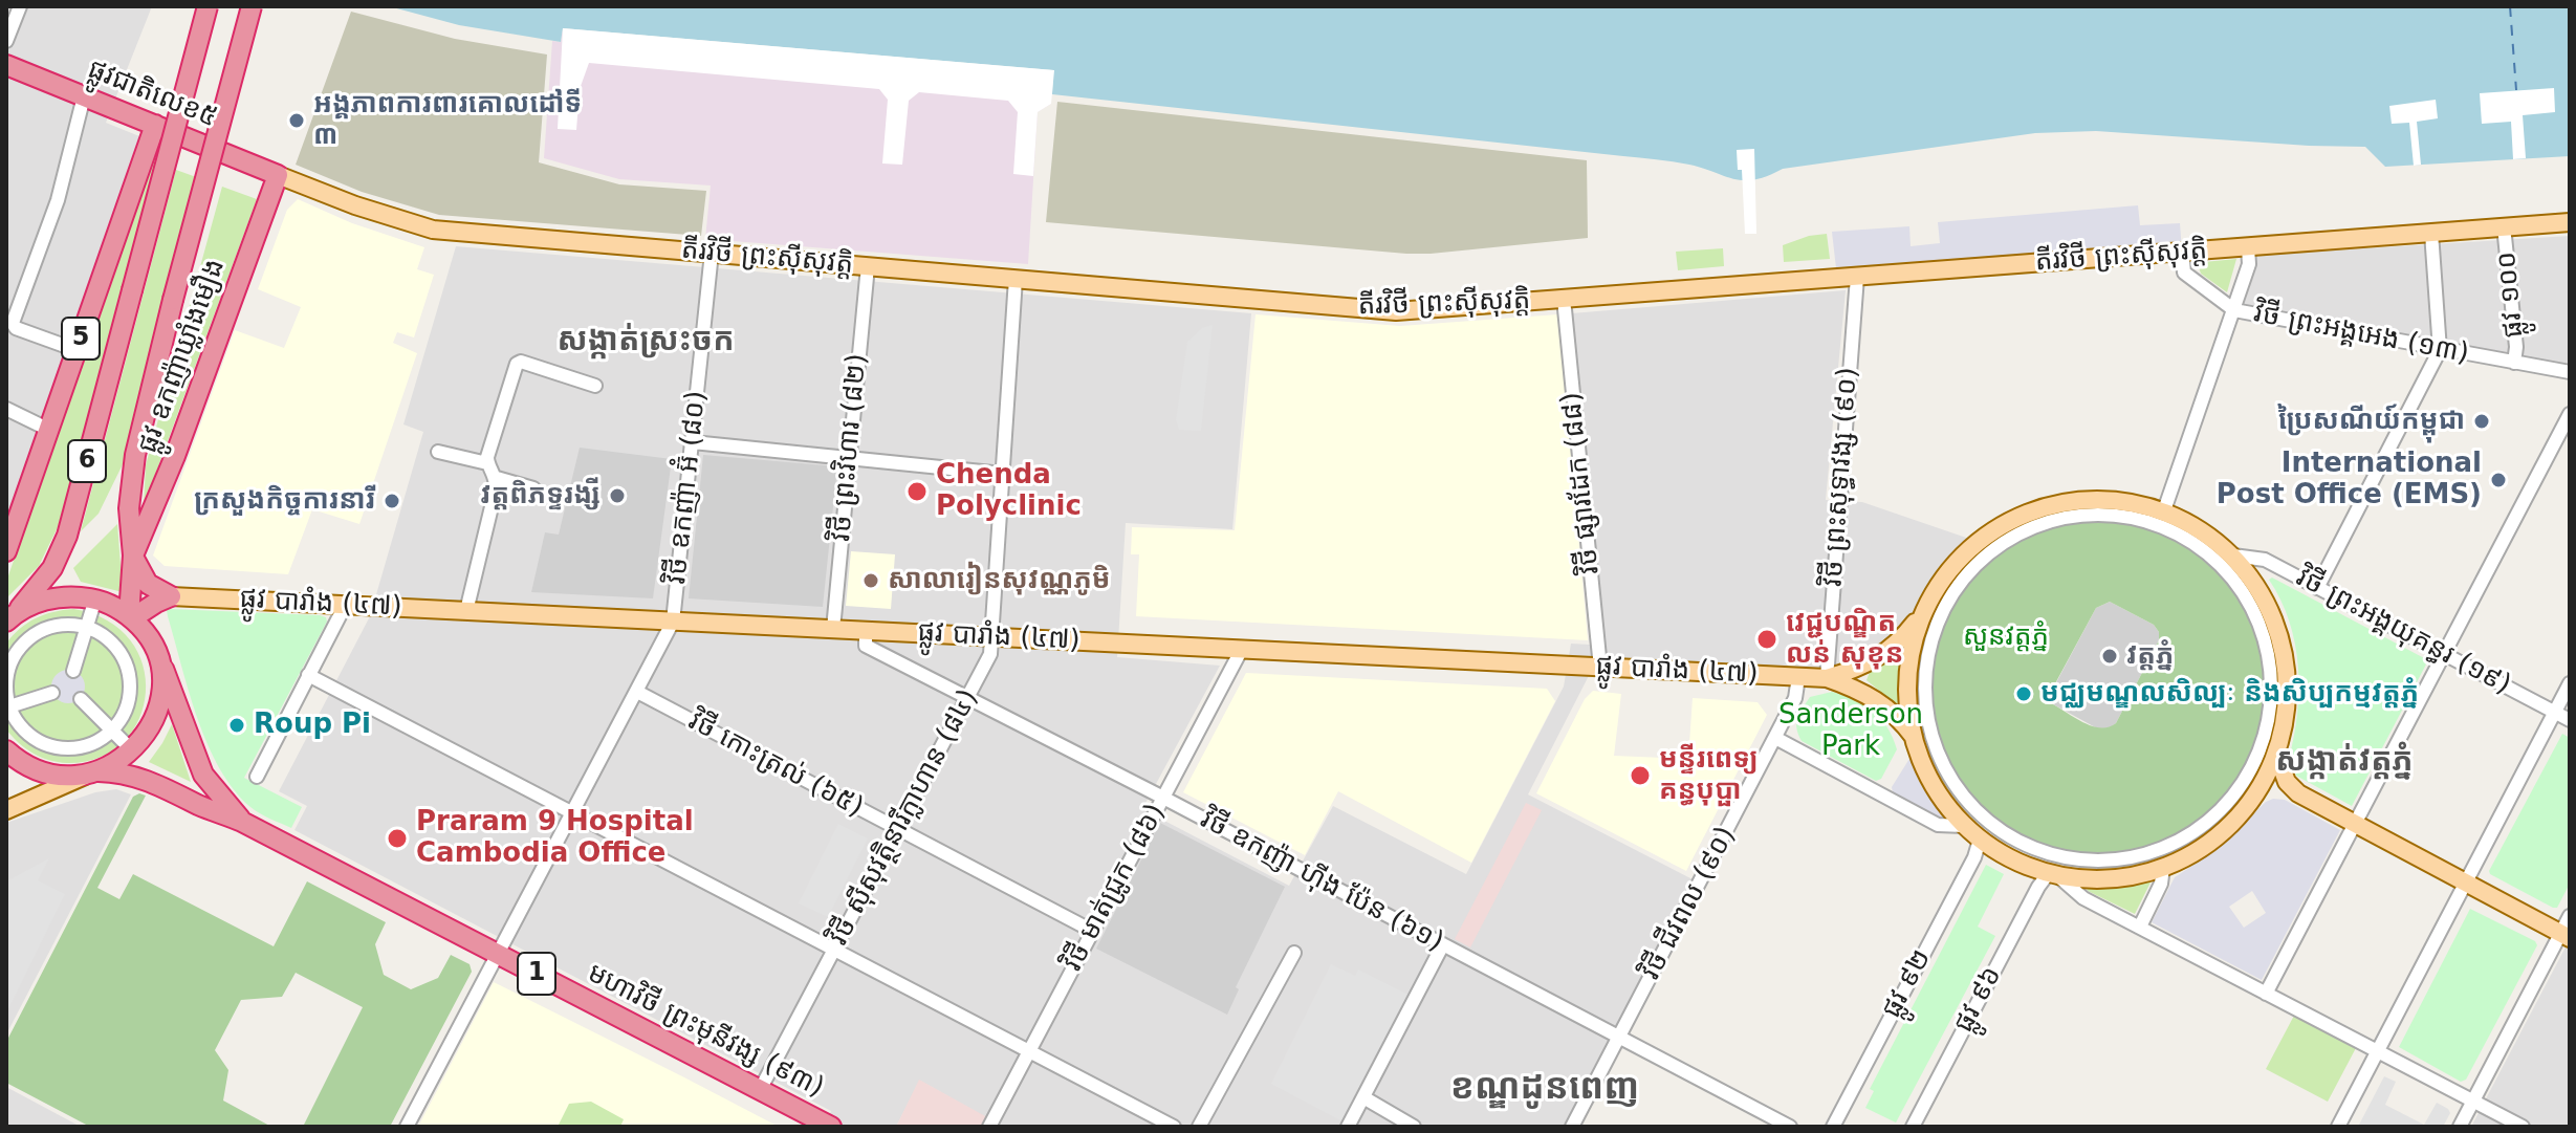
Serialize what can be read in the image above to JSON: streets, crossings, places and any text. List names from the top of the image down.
{
  "streets": {
    "highway": [
      "ផ្លូវជាតិលេខ៥",
      "5",
      "ផ្លូវ ឧកញ៉ាឃ្លាំងមឿង",
      "6",
      "1",
      "មហាវិថី ព្រះមុនីវង្ស (៩៣)"
    ],
    "main road": ["តីរវិថី ព្រះស៊ីសុវត្តិ", "ផ្លូវ បារាំង (៤៧)"],
    "street": [
      "ផ្លូវ ១០០",
      "វិថី ព្រះអង្គអេង (១៣)",
      "វិថី ព្រះវិហារ (៨២)",
      "វិថី ព្រះសុទ្ធាវង្ស (៩០)",
      "វិថី ផ្សារដែក (៨៨)",
      "វិថី ឧកញ៉ា អ៊ំ (៨០)",
      "វិថី ព្រះអង្គយុគន្ធរ (១៩)",
      "វិថី កោះត្រល់ (៦៥)",
      "វិថី ស៊ីសុវត្ថិនារីក្លាហាន (៨៤)",
      "វិថី ឧកញ៉ា ហ៊ីង ប៉ែន (៦១)",
      "វិថី មាត់ជ្រូក (៨៦)",
      "វិថី ជីវពល (៩០)",
      "ផ្លូវ ៩២",
      "ផ្លូវ ៩៦"
    ]
  },
  "crossings": [
    ["ផ្លូវជាតិលេខ៥", "តីរវិថី ព្រះស៊ីសុវត្តិ"],
    ["ផ្លូវជាតិលេខ៥", "5"],
    ["ផ្លូវជាតិលេខ៥", "ផ្លូវ ឧកញ៉ាឃ្លាំងមឿង"],
    ["តីរវិថី ព្រះស៊ីសុវត្តិ", "ផ្លូវ ១០០"],
    ["តីរវិថី ព្រះស៊ីសុវត្តិ", "វិថី ព្រះអង្គអេង (១៣)"],
    ["តីរវិថី ព្រះស៊ីសុវត្តិ", "ផ្លូវ ឧកញ៉ាឃ្លាំងមឿង"],
    ["តីរវិថី ព្រះស៊ីសុវត្តិ", "វិថី ព្រះវិហារ (៨២)"],
    ["តីរវិថី ព្រះស៊ីសុវត្តិ", "វិថី ព្រះសុទ្ធាវង្ស (៩០)"],
    ["តីរវិថី ព្រះស៊ីសុវត្តិ", "វិថី ផ្សារដែក (៨៨)"],
    ["តីរវិថី ព្រះស៊ីសុវត្តិ", "វិថី ឧកញ៉ា អ៊ំ (៨០)"],
    ["តីរវិថី ព្រះស៊ីសុវត្តិ", "វិថី ស៊ីសុវត្ថិនារីក្លាហាន (៨៤)"],
    ["ផ្លូវ ១០០", "វិថី ព្រះអង្គអេង (១៣)"],
    ["ផ្លូវ ឧកញ៉ាឃ្លាំងមឿង", "6"],
    ["វិថី ព្រះវិហារ (៨២)", "ផ្លូវ បារាំង (៤៧)"],
    ["6", "1"],
    ["វិថី ព្រះសុទ្ធាវង្ស (៩០)", "ផ្លូវ បារាំង (៤៧)"],
    ["វិថី ផ្សារដែក (៨៨)", "ផ្លូវ បារាំង (៤៧)"],
    ["វិថី ឧកញ៉ា អ៊ំ (៨០)", "ផ្លូវ បារាំង (៤៧)"],
    ["ផ្លូវ បារាំង (៤៧)", "វិថី ស៊ីសុវត្ថិនារីក្លាហាន (៨៤)"],
    ["ផ្លូវ បារាំង (៤៧)", "វិថី ឧកញ៉ា ហ៊ីង ប៉ែន (៦១)"],
    ["ផ្លូវ បារាំង (៤៧)", "វិថី មាត់ជ្រូក (៨៦)"],
    ["ផ្លូវ បារាំង (៤៧)", "វិថី ជីវពល (៩០)"],
    ["វិថី កោះត្រល់ (៦៥)", "វិថី ស៊ីសុវត្ថិនារីក្លាហាន (៨៤)"],
    ["វិថី កោះត្រល់ (៦៥)", "វិថី មាត់ជ្រូក (៨៦)"],
    ["វិថី ស៊ីសុវត្ថិនារីក្លាហាន (៨៤)", "វិថី ឧកញ៉ា ហ៊ីង ប៉ែន (៦១)"],
    ["វិថី ស៊ីសុវត្ថិនារីក្លាហាន (៨៤)", "មហាវិថី ព្រះមុនីវង្ស (៩៣)"],
    ["វិថី ឧកញ៉ា ហ៊ីង ប៉ែន (៦១)", "វិថី មាត់ជ្រូក (៨៦)"],
    ["វិថី ឧកញ៉ា ហ៊ីង ប៉ែន (៦១)", "វិថី ជីវពល (៩០)"],
    ["1", "មហាវិថី ព្រះមុនីវង្ស (៩៣)"]
  ],
  "districts": ["សង្កាត់ស្រះចក", "សង្កាត់វត្តភ្នំ", "ខណ្ឌដូនពេញ"],
  "parks": ["សួនវត្ដភ្នំ", "Sanderson Park"],
  "places": [
    "អង្គភាពការពារគោលដៅទី ៣",
    "ប្រៃសណីយ៍កម្ពុជា",
    "International Post Office (EMS)",
    "Chenda Polyclinic",
    "វត្តពិភទ្ទរង្សី",
    "ក្រសួងកិច្ចការនារី",
    "សាលារៀនសុវណ្ណភូមិ",
    "វេជ្ជបណ្ឌិត លន់ សុខុន",
    "វត្ដភ្នំ",
    "មជ្ឈមណ្ឌលសិល្បៈ និងសិប្បកម្មវត្តភ្នំ",
    "Roup Pi",
    "មន្ទីរពេទ្យ គន្ធបុប្ផា",
    "Praram 9 Hospital Cambodia Office"
  ]
}
